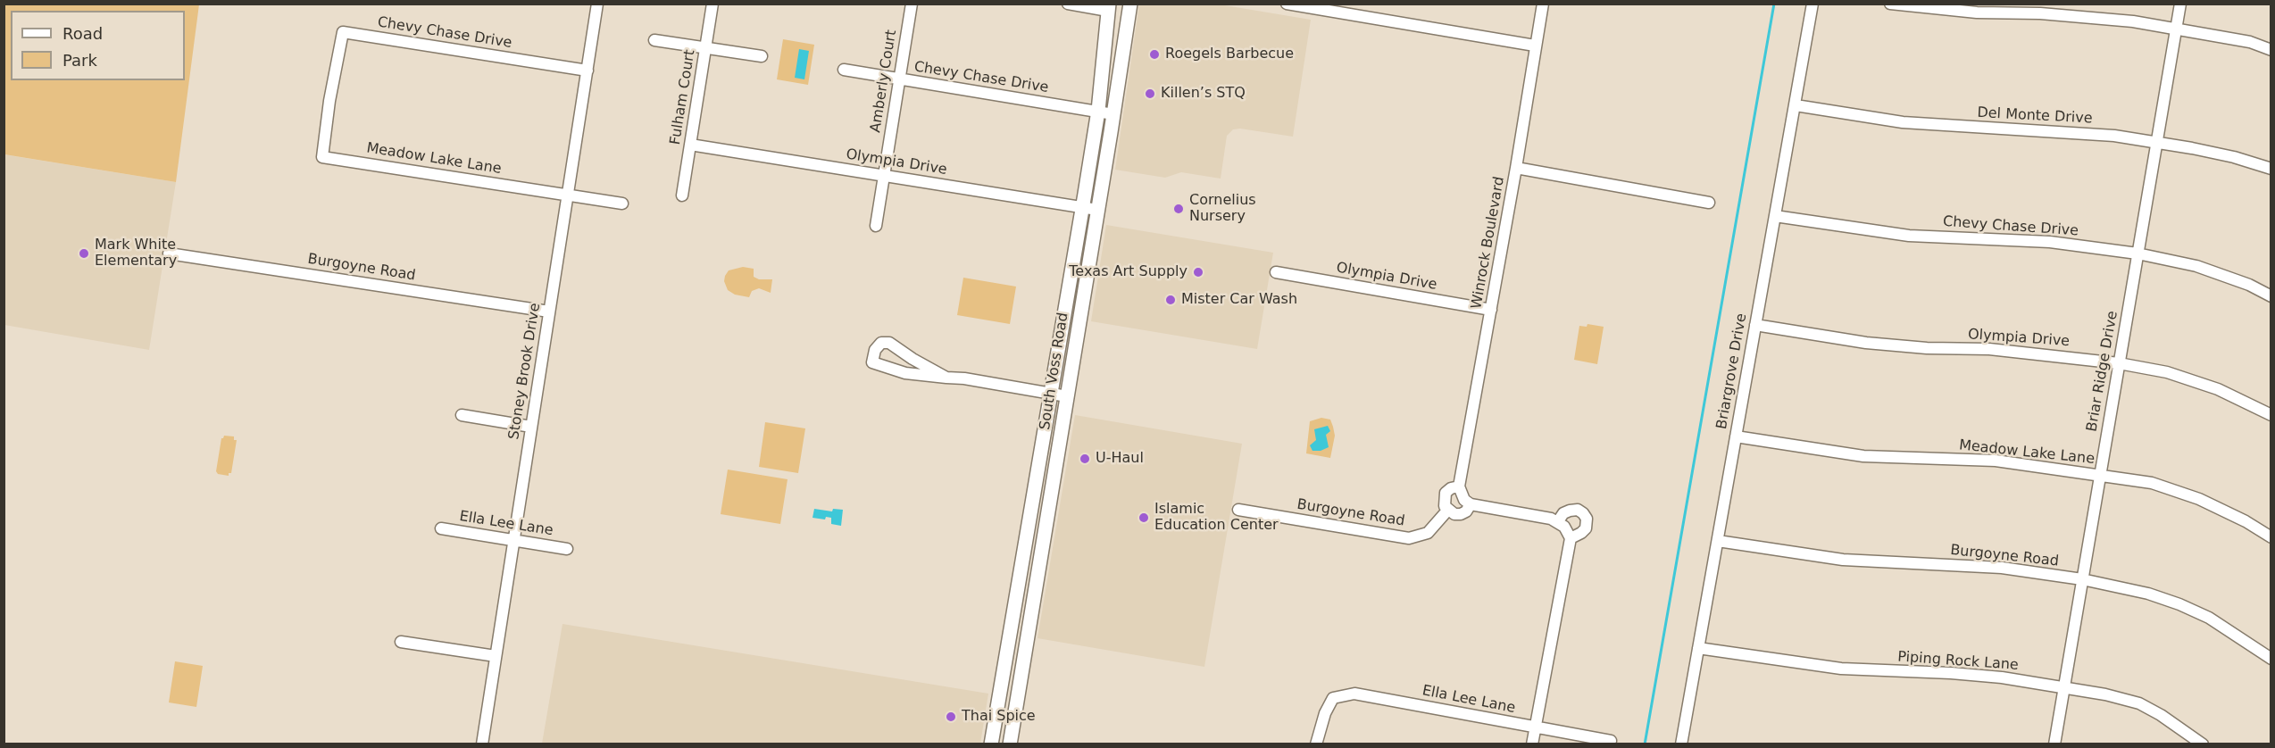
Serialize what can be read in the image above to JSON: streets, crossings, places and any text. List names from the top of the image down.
{
  "streets": {
    "main road": ["South Voss Road"],
    "street": [
      "Chevy Chase Drive",
      "Amberly Court",
      "Fulham Court",
      "Del Monte Drive",
      "Meadow Lake Lane",
      "Olympia Drive",
      "Winrock Boulevard",
      "Burgoyne Road",
      "Stoney Brook Drive",
      "Briargrove Drive",
      "Briar Ridge Drive",
      "Ella Lee Lane",
      "Piping Rock Lane"
    ]
  },
  "crossings": [
    ["Chevy Chase Drive", "Amberly Court"],
    ["Chevy Chase Drive", "Meadow Lake Lane"],
    ["Chevy Chase Drive", "Stoney Brook Drive"],
    ["Chevy Chase Drive", "South Voss Road"],
    ["Chevy Chase Drive", "Briargrove Drive"],
    ["Chevy Chase Drive", "Briar Ridge Drive"],
    ["Amberly Court", "Olympia Drive"],
    ["Fulham Court", "Olympia Drive"],
    ["Del Monte Drive", "Briargrove Drive"],
    ["Del Monte Drive", "Briar Ridge Drive"],
    ["Meadow Lake Lane", "Stoney Brook Drive"],
    ["Meadow Lake Lane", "Briargrove Drive"],
    ["Meadow Lake Lane", "Briar Ridge Drive"],
    ["Olympia Drive", "Winrock Boulevard"],
    ["Olympia Drive", "South Voss Road"],
    ["Olympia Drive", "Briargrove Drive"],
    ["Olympia Drive", "Briar Ridge Drive"],
    ["Winrock Boulevard", "Burgoyne Road"],
    ["Burgoyne Road", "Stoney Brook Drive"],
    ["Burgoyne Road", "Briargrove Drive"],
    ["Burgoyne Road", "Briar Ridge Drive"],
    ["Stoney Brook Drive", "Ella Lee Lane"],
    ["Briargrove Drive", "Piping Rock Lane"],
    ["Briar Ridge Drive", "Piping Rock Lane"]
  ],
  "places": [
    "Roegels Barbecue",
    "Killen’s STQ",
    "Cornelius Nursery",
    "Mark White Elementary",
    "Texas Art Supply",
    "Mister Car Wash",
    "U-Haul",
    "Islamic Education Center",
    "Thai Spice"
  ],
  "legend": ["Road", "Park"]
}
